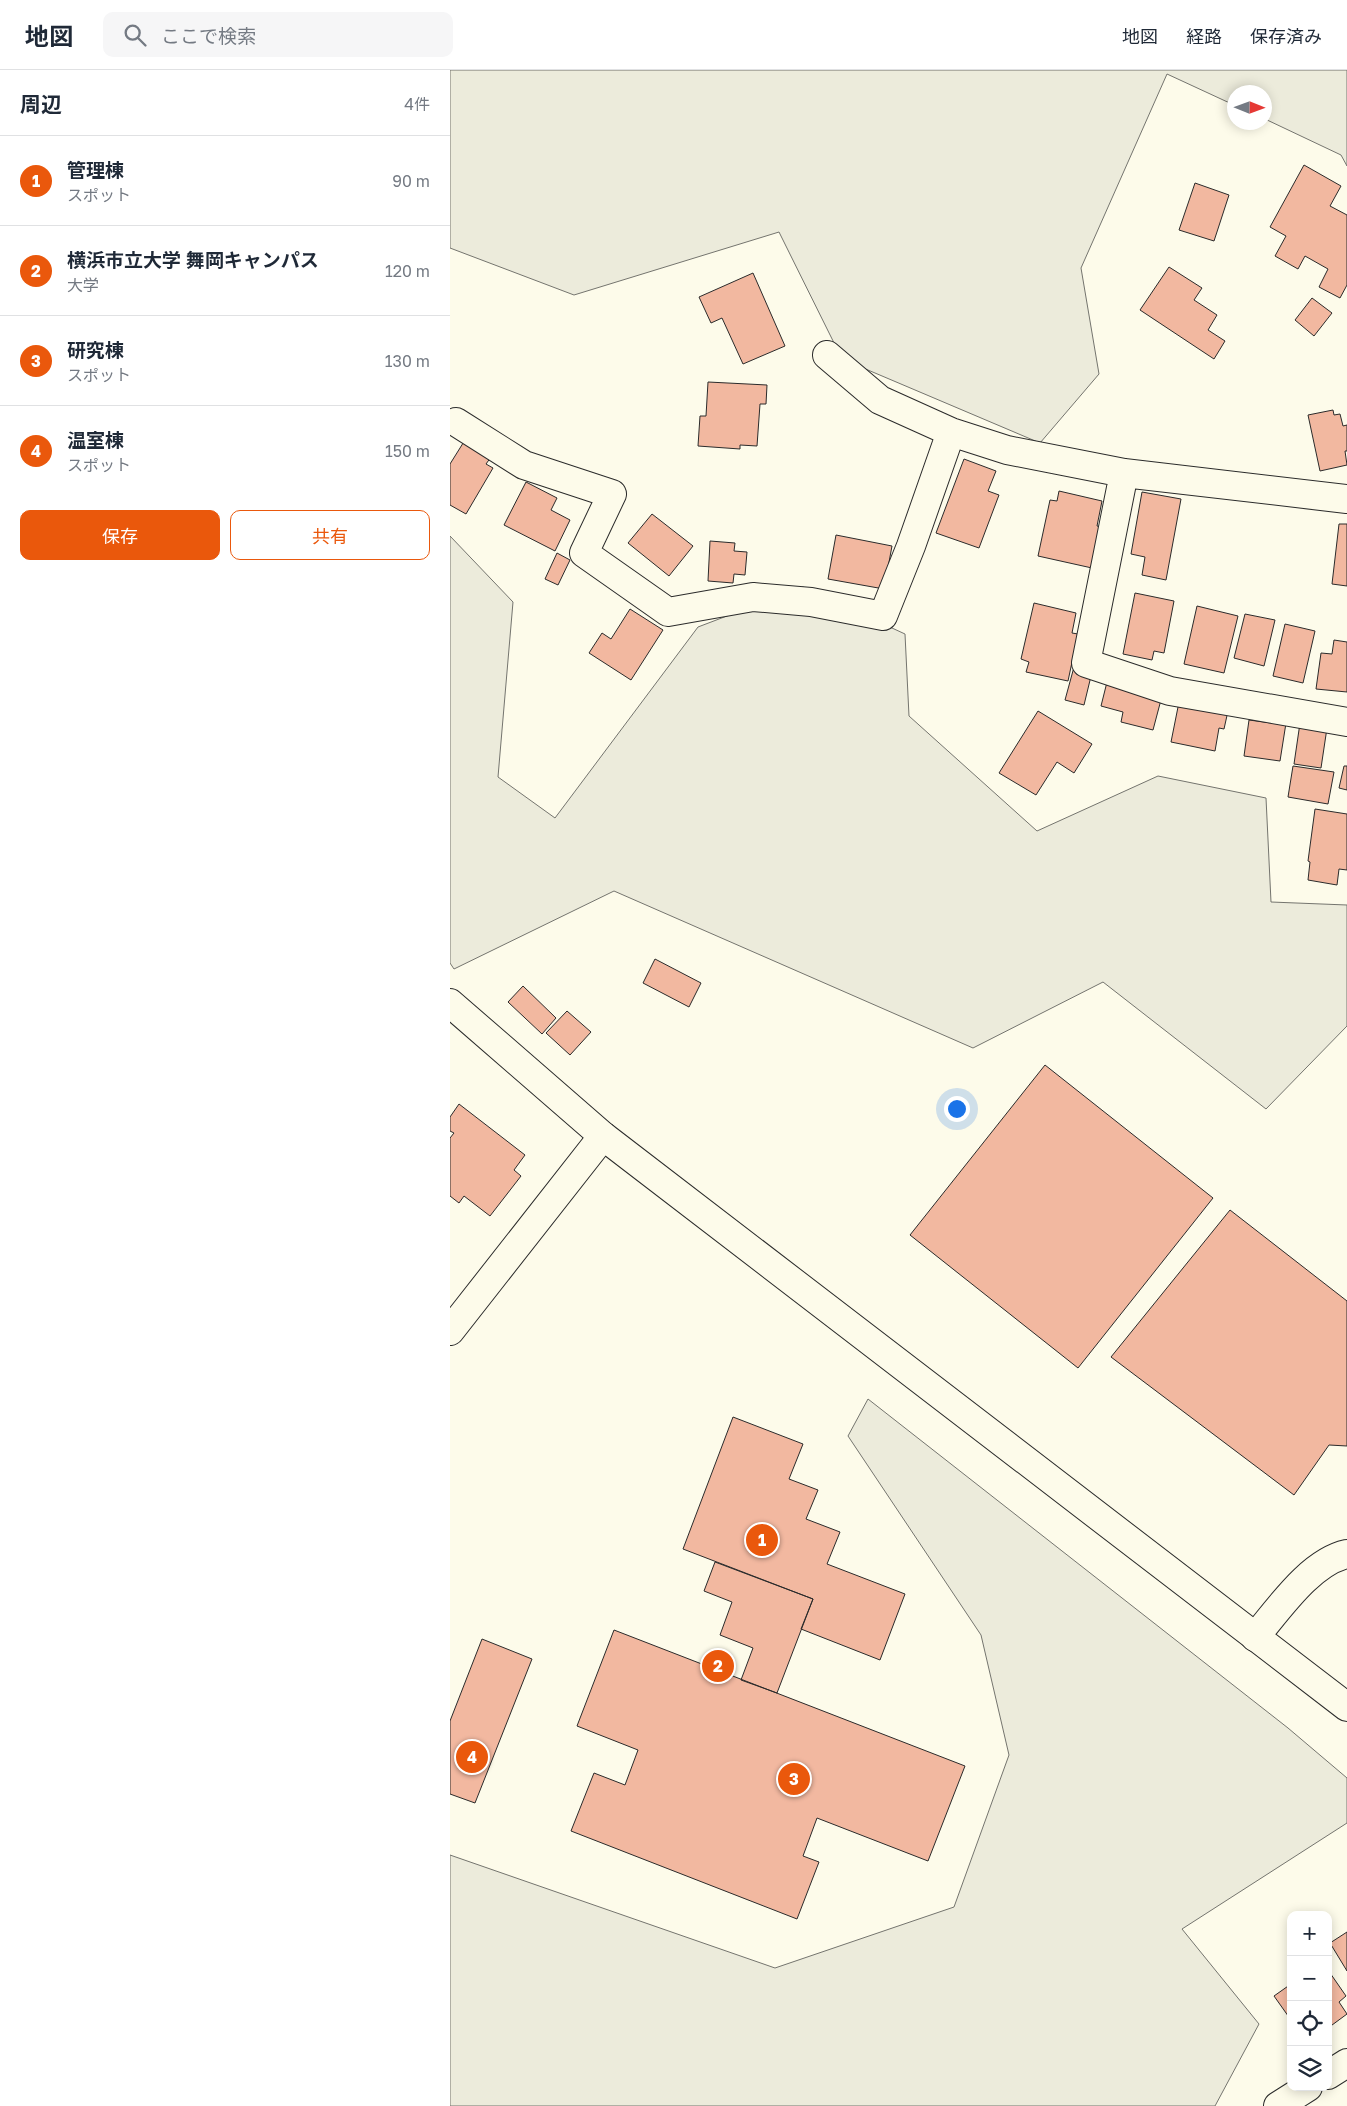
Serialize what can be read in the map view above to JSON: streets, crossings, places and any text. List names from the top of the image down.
{
  "north": "right",
  "page": {
    "header": "地図",
    "search": "ここで検索",
    "nav": ["地図", "経路", "保存済み"],
    "heading": ["周辺", "4件"],
    "list": [
      {
        "mark": "1",
        "name": "管理棟",
        "note": "スポット",
        "value": "90 m"
      },
      {
        "mark": "2",
        "name": "横浜市立大学 舞岡キャンパス",
        "note": "大学",
        "value": "120 m"
      },
      {
        "mark": "3",
        "name": "研究棟",
        "note": "スポット",
        "value": "130 m"
      },
      {
        "mark": "4",
        "name": "温室棟",
        "note": "スポット",
        "value": "150 m"
      }
    ],
    "buttons": ["保存", "共有"],
    "pins": [
      "1",
      "2",
      "4",
      "3"
    ],
    "map_buttons": ["+", "−"]
  }
}
